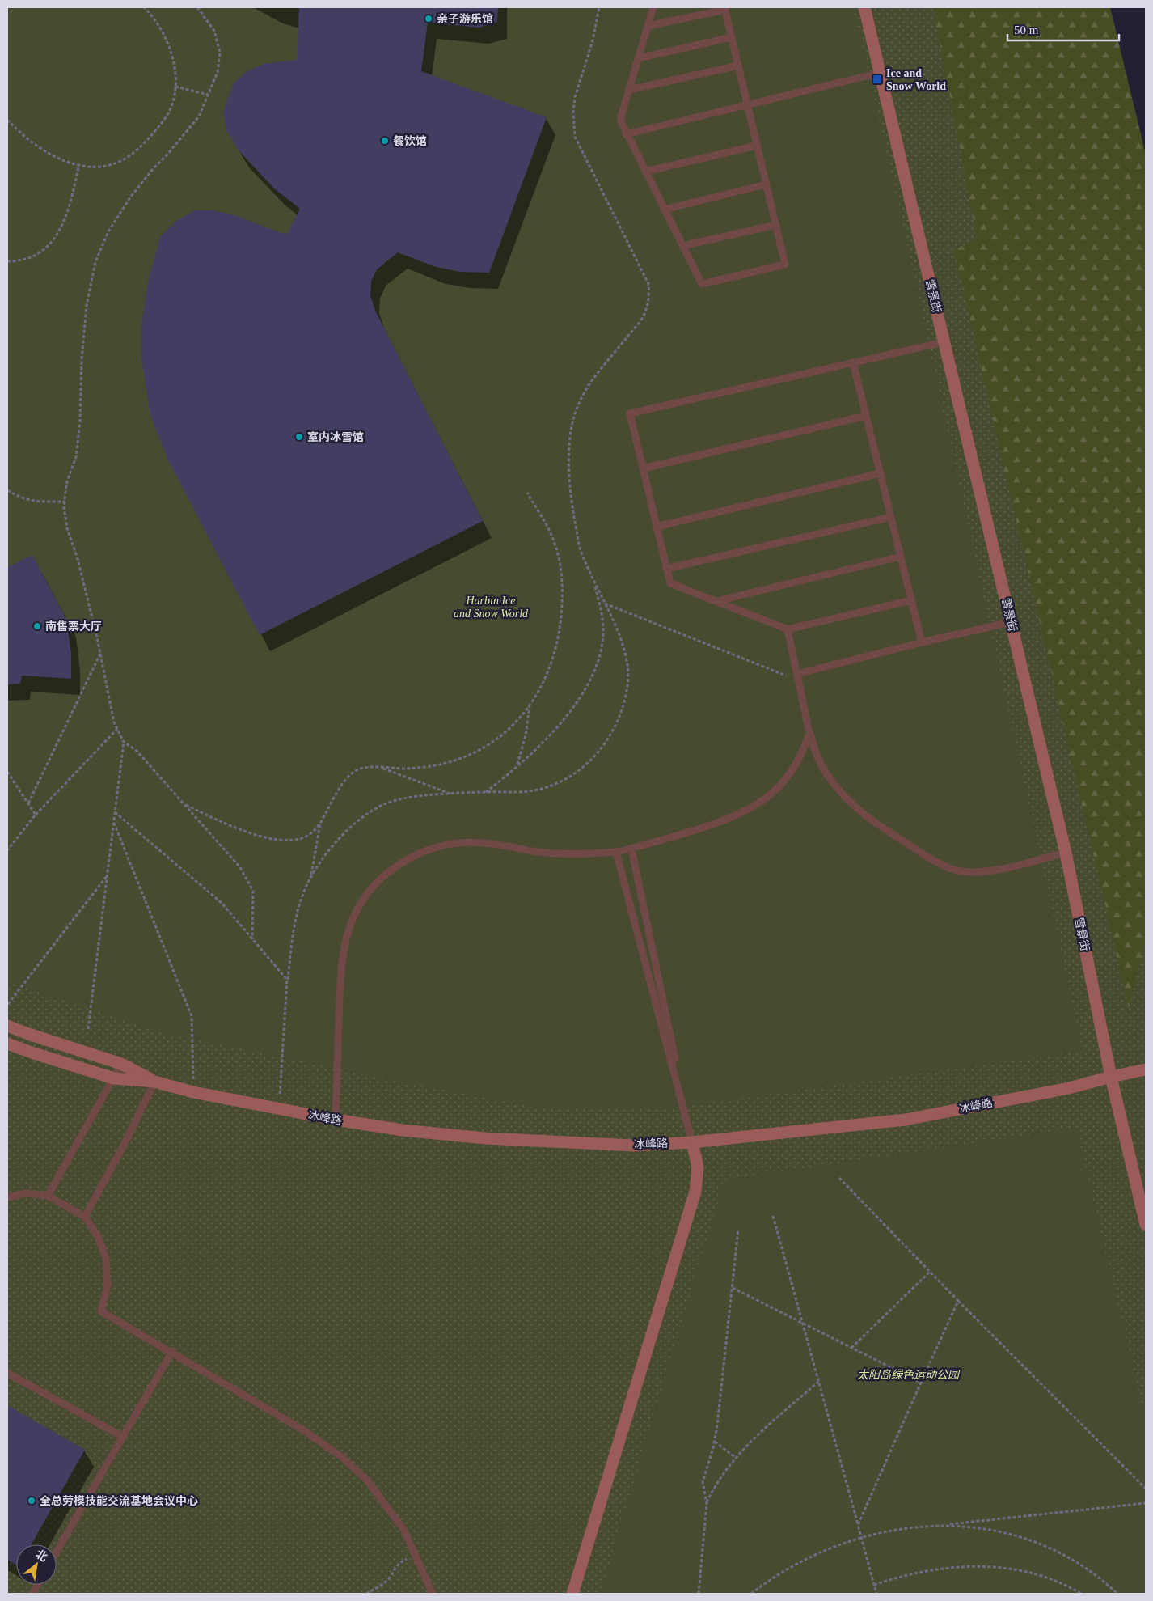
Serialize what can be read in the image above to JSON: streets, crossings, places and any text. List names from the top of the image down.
{
  "streets": {
    "street": ["雪景街", "冰峰路"]
  },
  "crossings": [
    ["雪景街", "冰峰路"]
  ],
  "parks": ["Harbin Ice and Snow World", "太阳岛绿色运动公园"],
  "places": {
    "other": [
      "亲子游乐馆",
      "餐饮馆",
      "室内冰雪馆",
      "南售票大厅",
      "全总劳模技能交流基地会议中心"
    ],
    "transit": ["Ice and Snow World"]
  },
  "scale_bar": "50 m",
  "north": "top right"
}
